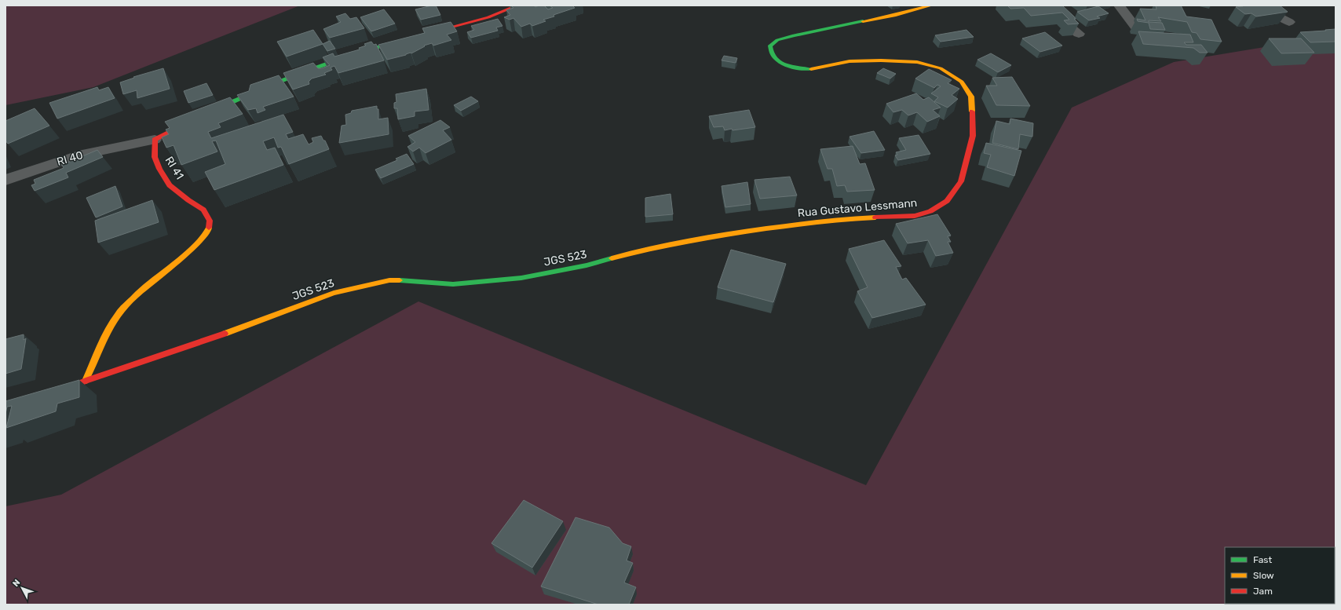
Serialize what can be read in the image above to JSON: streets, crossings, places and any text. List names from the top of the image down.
{
  "streets": {
    "street": [
      "RI 40",
      "RI 41",
      "Rua Gustavo Lessmann",
      "JGS 523"
    ]
  },
  "crossings": [
    ["RI 40", "RI 41"],
    ["RI 41", "JGS 523"],
    ["Rua Gustavo Lessmann", "JGS 523"]
  ],
  "legend": ["Fast", "Slow", "Jam"],
  "north": "top left"
}
